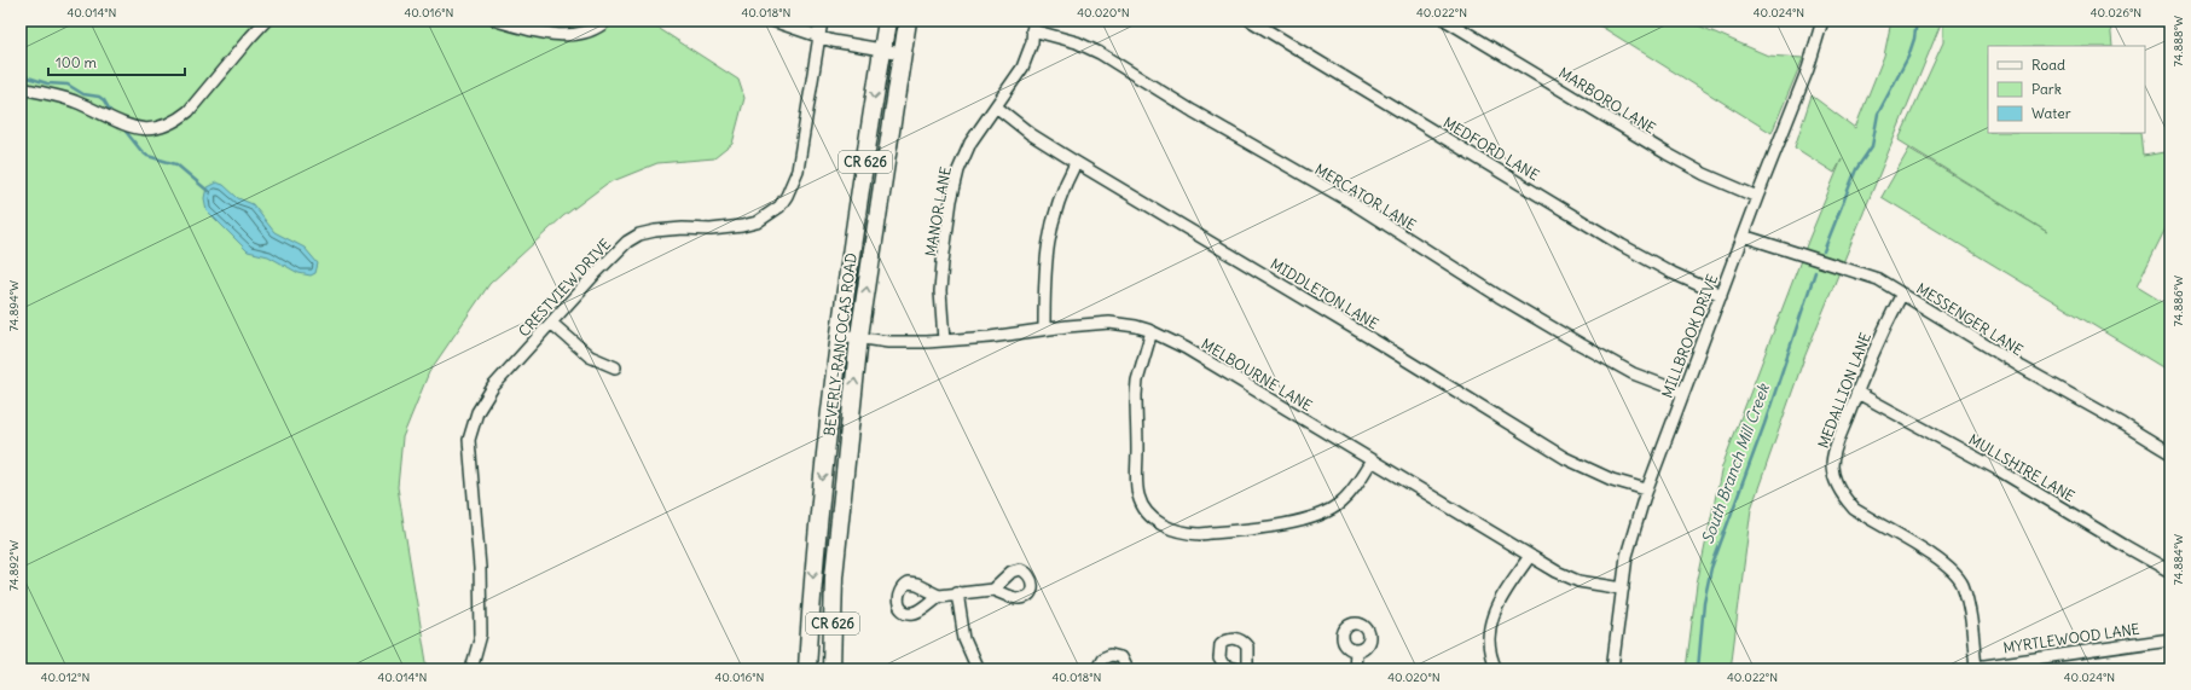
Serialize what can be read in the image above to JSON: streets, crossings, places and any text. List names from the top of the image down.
{
  "streets": {
    "main road": ["CR 626", "BEVERLY-RANCOCAS ROAD"],
    "street": [
      "MARBORO LANE",
      "MEDFORD LANE",
      "MERCATOR LANE",
      "MANOR LANE",
      "CRESTVIEW DRIVE",
      "MIDDLETON LANE",
      "MESSENGER LANE",
      "MILLBROOK DRIVE",
      "MELBOURNE LANE",
      "MEDALLION LANE",
      "MULLSHIRE LANE",
      "MYRTLEWOOD LANE"
    ]
  },
  "crossings": [
    ["MARBORO LANE", "MILLBROOK DRIVE"],
    ["MEDFORD LANE", "MILLBROOK DRIVE"],
    ["MERCATOR LANE", "MANOR LANE"],
    ["MERCATOR LANE", "MILLBROOK DRIVE"],
    ["MANOR LANE", "MIDDLETON LANE"],
    ["MANOR LANE", "MELBOURNE LANE"],
    ["MIDDLETON LANE", "MILLBROOK DRIVE"],
    ["MESSENGER LANE", "MILLBROOK DRIVE"],
    ["MESSENGER LANE", "MEDALLION LANE"],
    ["MILLBROOK DRIVE", "MELBOURNE LANE"],
    ["BEVERLY-RANCOCAS ROAD", "MELBOURNE LANE"],
    ["MEDALLION LANE", "MULLSHIRE LANE"],
    ["MEDALLION LANE", "MYRTLEWOOD LANE"]
  ],
  "water": ["South Branch Mill Creek"],
  "legend": ["Road", "Park", "Water"],
  "scale_bar": "100 m",
  "coordinates": [
    "40.014°N",
    "40.016°N",
    "40.018°N",
    "40.020°N",
    "40.022°N",
    "40.024°N",
    "40.026°N",
    "74.888°W",
    "74.886°W",
    "74.894°W",
    "74.884°W",
    "74.892°W",
    "40.012°N"
  ]
}
